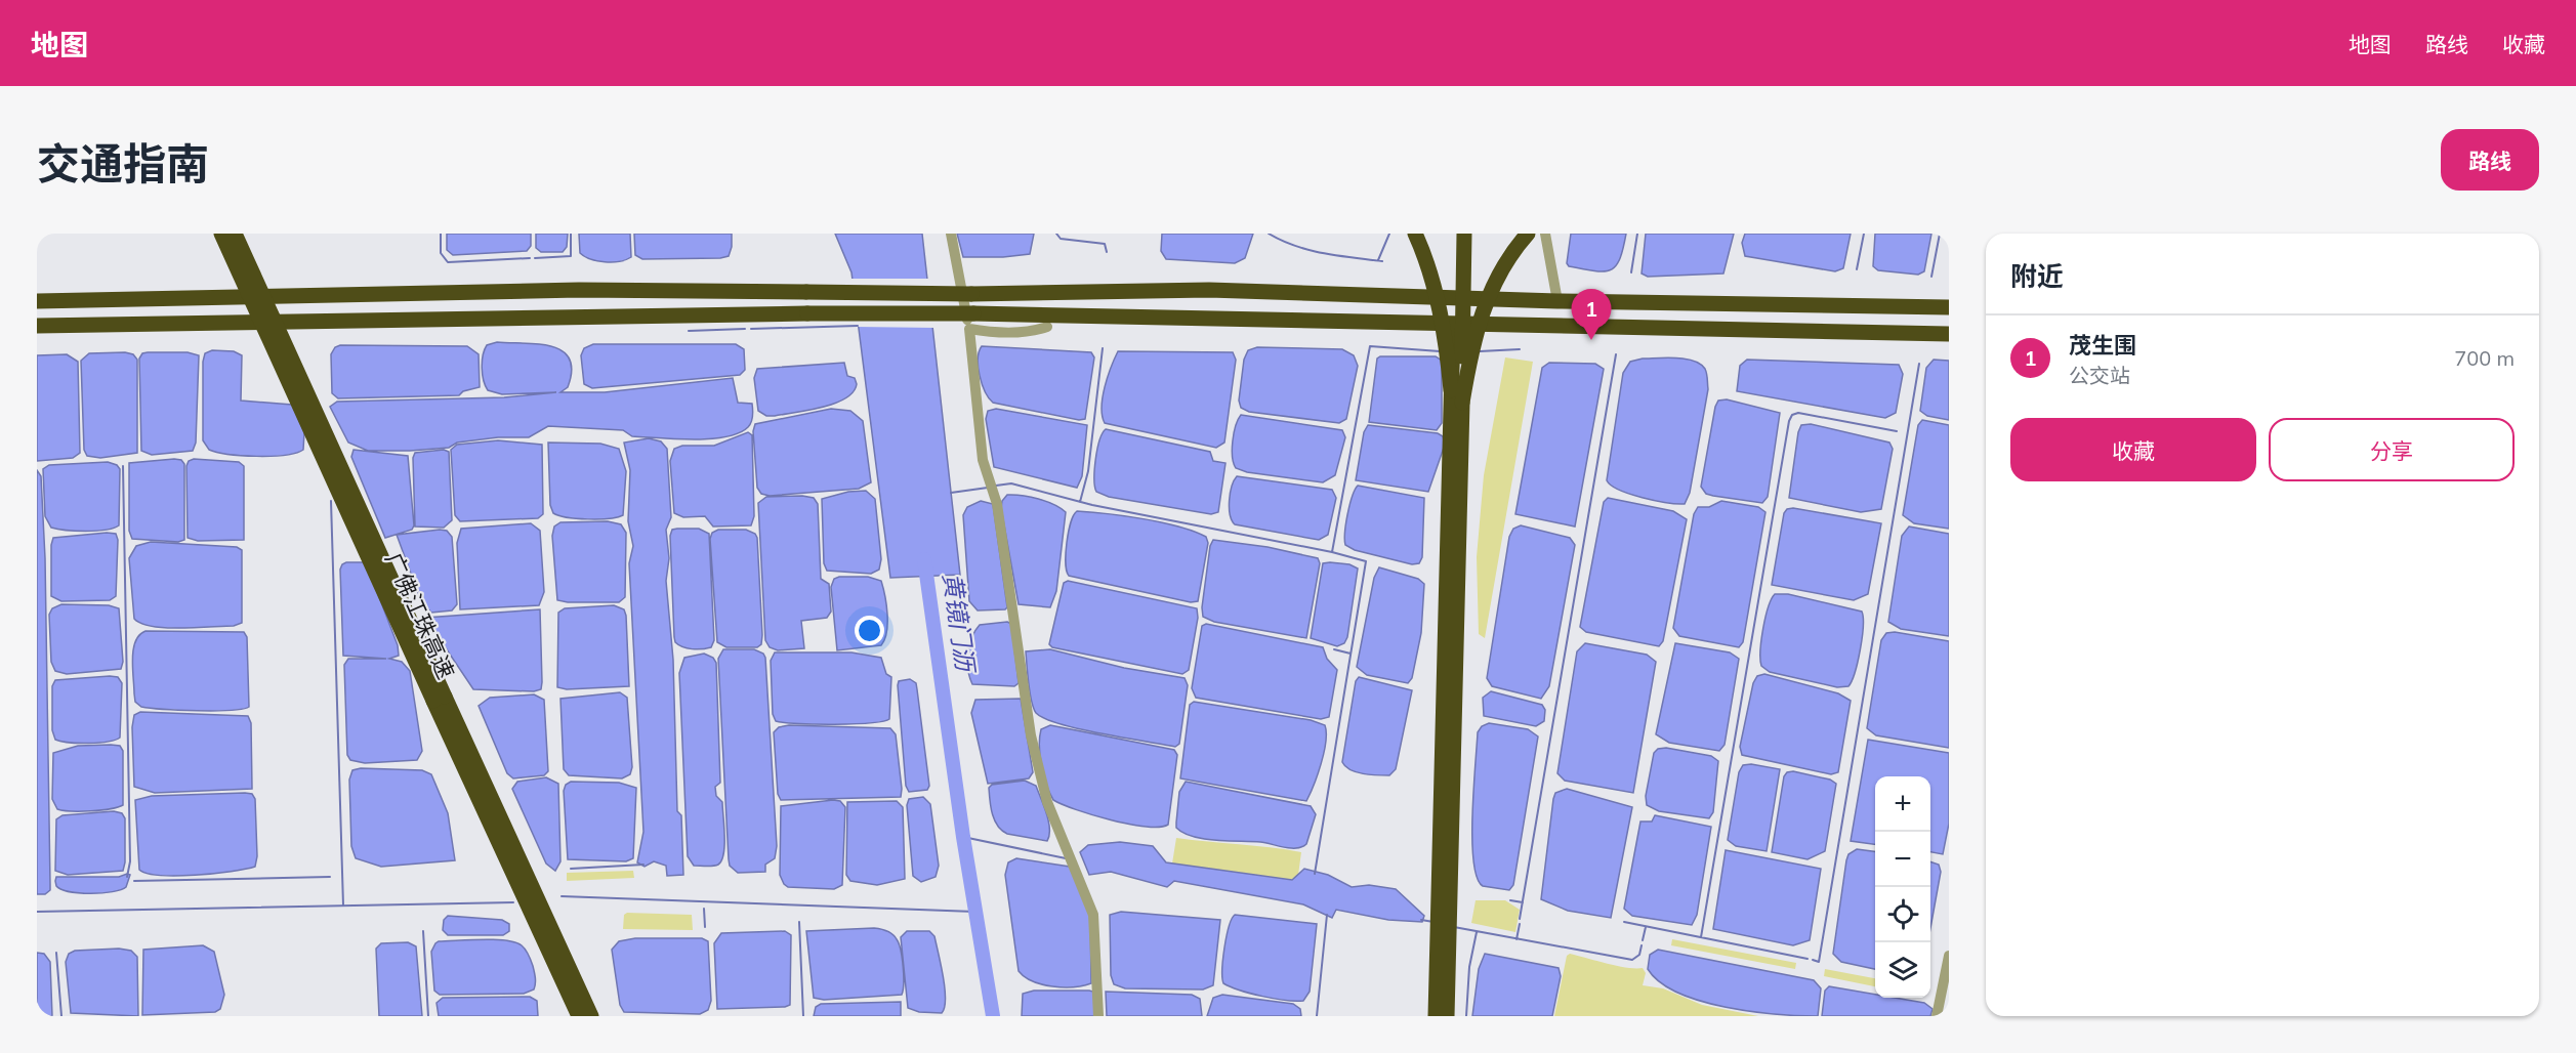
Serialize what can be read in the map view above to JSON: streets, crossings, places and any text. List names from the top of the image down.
{
  "streets": {
    "highway": ["广佛江珠高速"]
  },
  "water": ["黄镜门沥"],
  "page": {
    "header": "地图",
    "nav": ["地图", "路线", "收藏"],
    "title": "交通指南",
    "buttons": [
      "路线",
      ["收藏", "分享"]
    ],
    "heading": "附近",
    "pins": "1",
    "list": [
      {
        "mark": "1",
        "name": "茂生围",
        "note": "公交站",
        "value": "700 m"
      }
    ],
    "map_buttons": ["+", "−"]
  }
}
